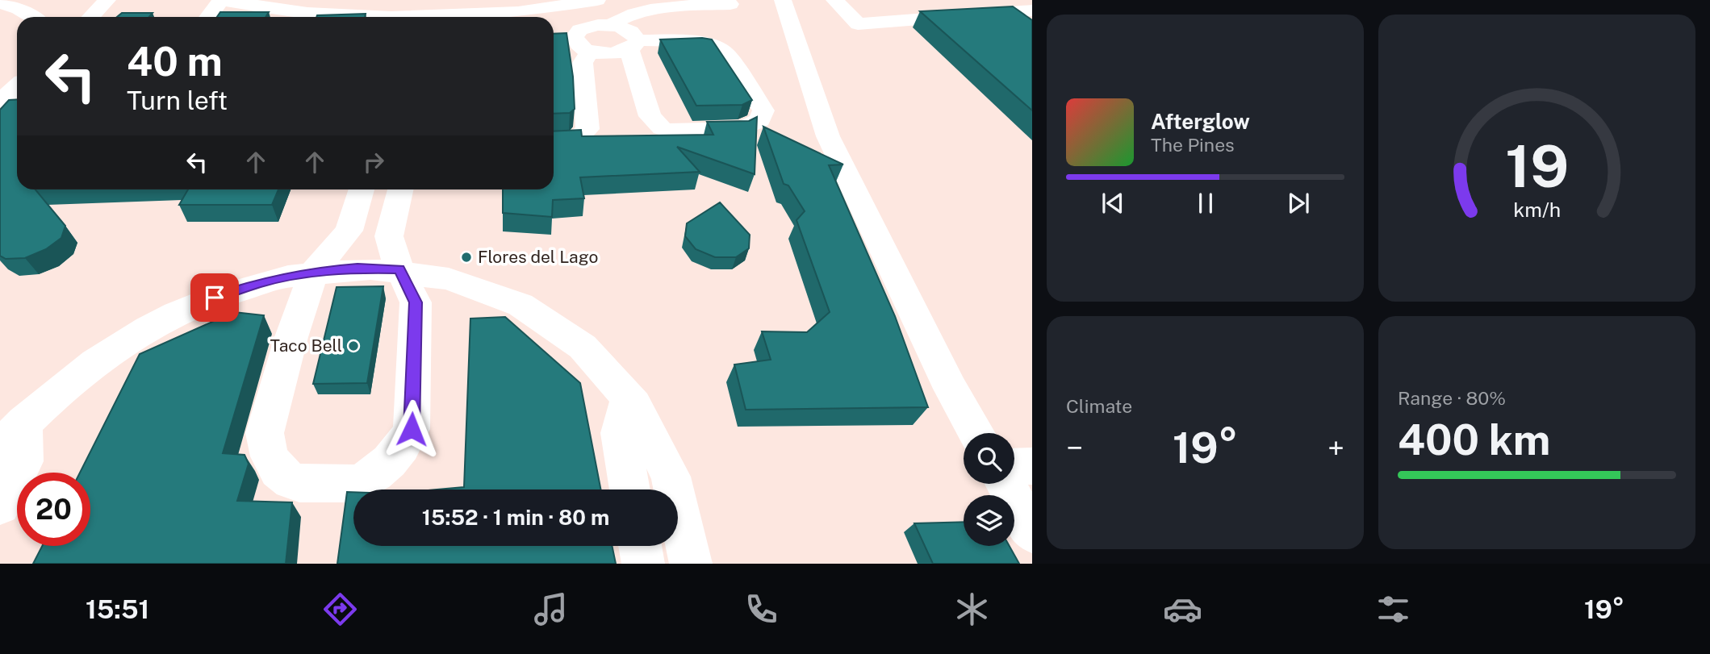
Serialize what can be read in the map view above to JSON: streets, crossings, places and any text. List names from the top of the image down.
{
  "places": ["Flores del Lago", "Taco Bell"],
  "page": {
    "turn": ["40 m", "Turn left"],
    "song": ["Afterglow", "The Pines"],
    "tile": [
      "Climate",
      ["Range · 80%", "400 km"]
    ],
    "heat": ["−", "19°", "+"],
    "limit": "20",
    "trip": "15:52 · 1 min · 80 m",
    "tabs": ["15:51", "19°"],
    "gauge": ["19", "km/h"]
  }
}
